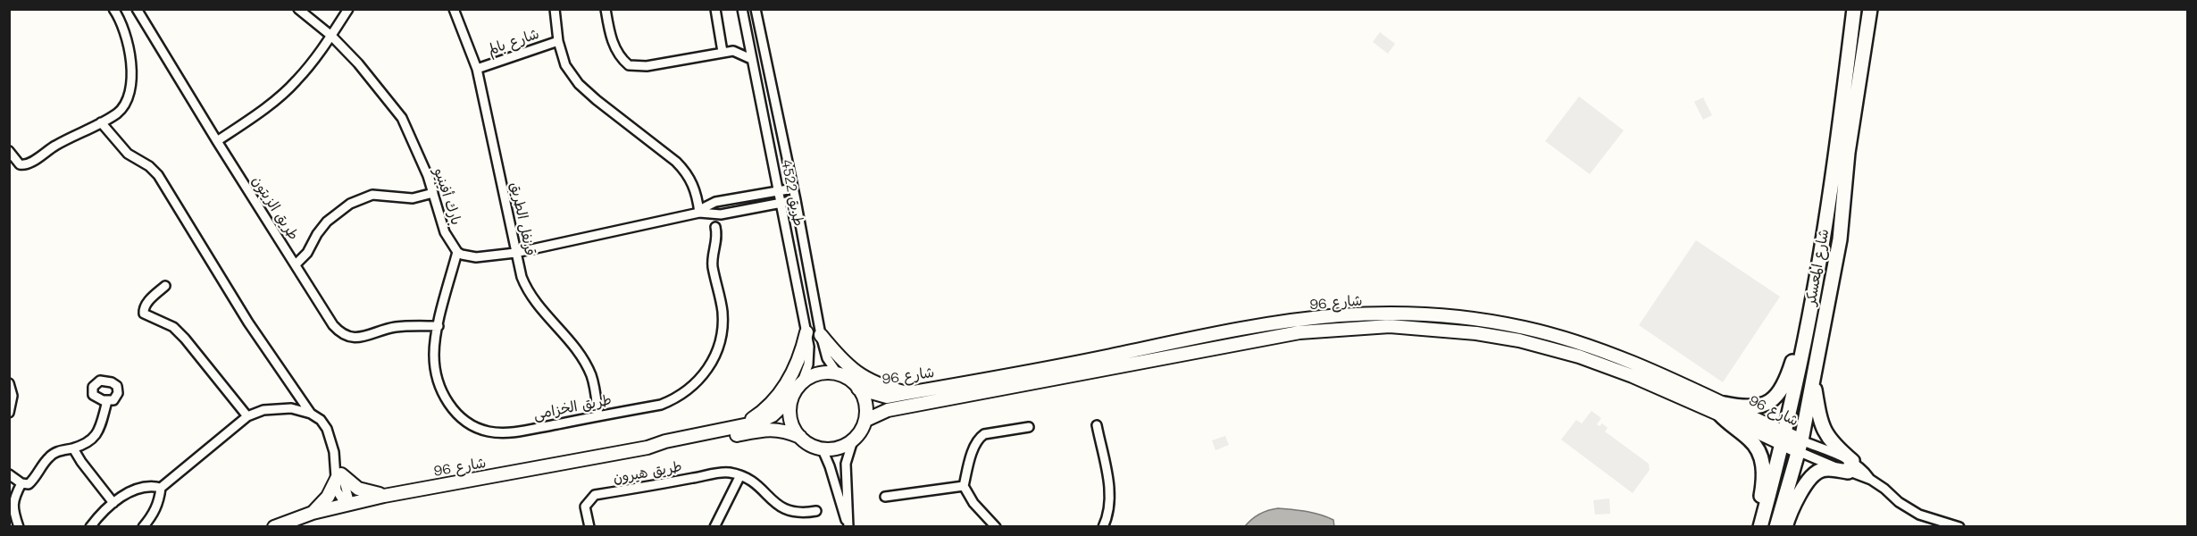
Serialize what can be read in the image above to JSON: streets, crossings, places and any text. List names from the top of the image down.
{
  "streets": {
    "main road": ["شارع المعسكر"],
    "street": [
      "شارع بالم",
      "طريق 4522",
      "بارك أفينيو",
      "طريق الزيتون",
      "قرنفل الطريق",
      "شارع 96",
      "طريق الخزامى",
      "طريق هيرون"
    ]
  },
  "crossings": [
    ["شارع بالم", "قرنفل الطريق"],
    ["طريق 4522", "شارع 96"],
    ["بارك أفينيو", "طريق الزيتون"],
    ["بارك أفينيو", "طريق الخزامى"],
    ["طريق الزيتون", "طريق الخزامى"],
    ["قرنفل الطريق", "طريق الخزامى"],
    ["شارع المعسكر", "شارع 96"]
  ]
}
